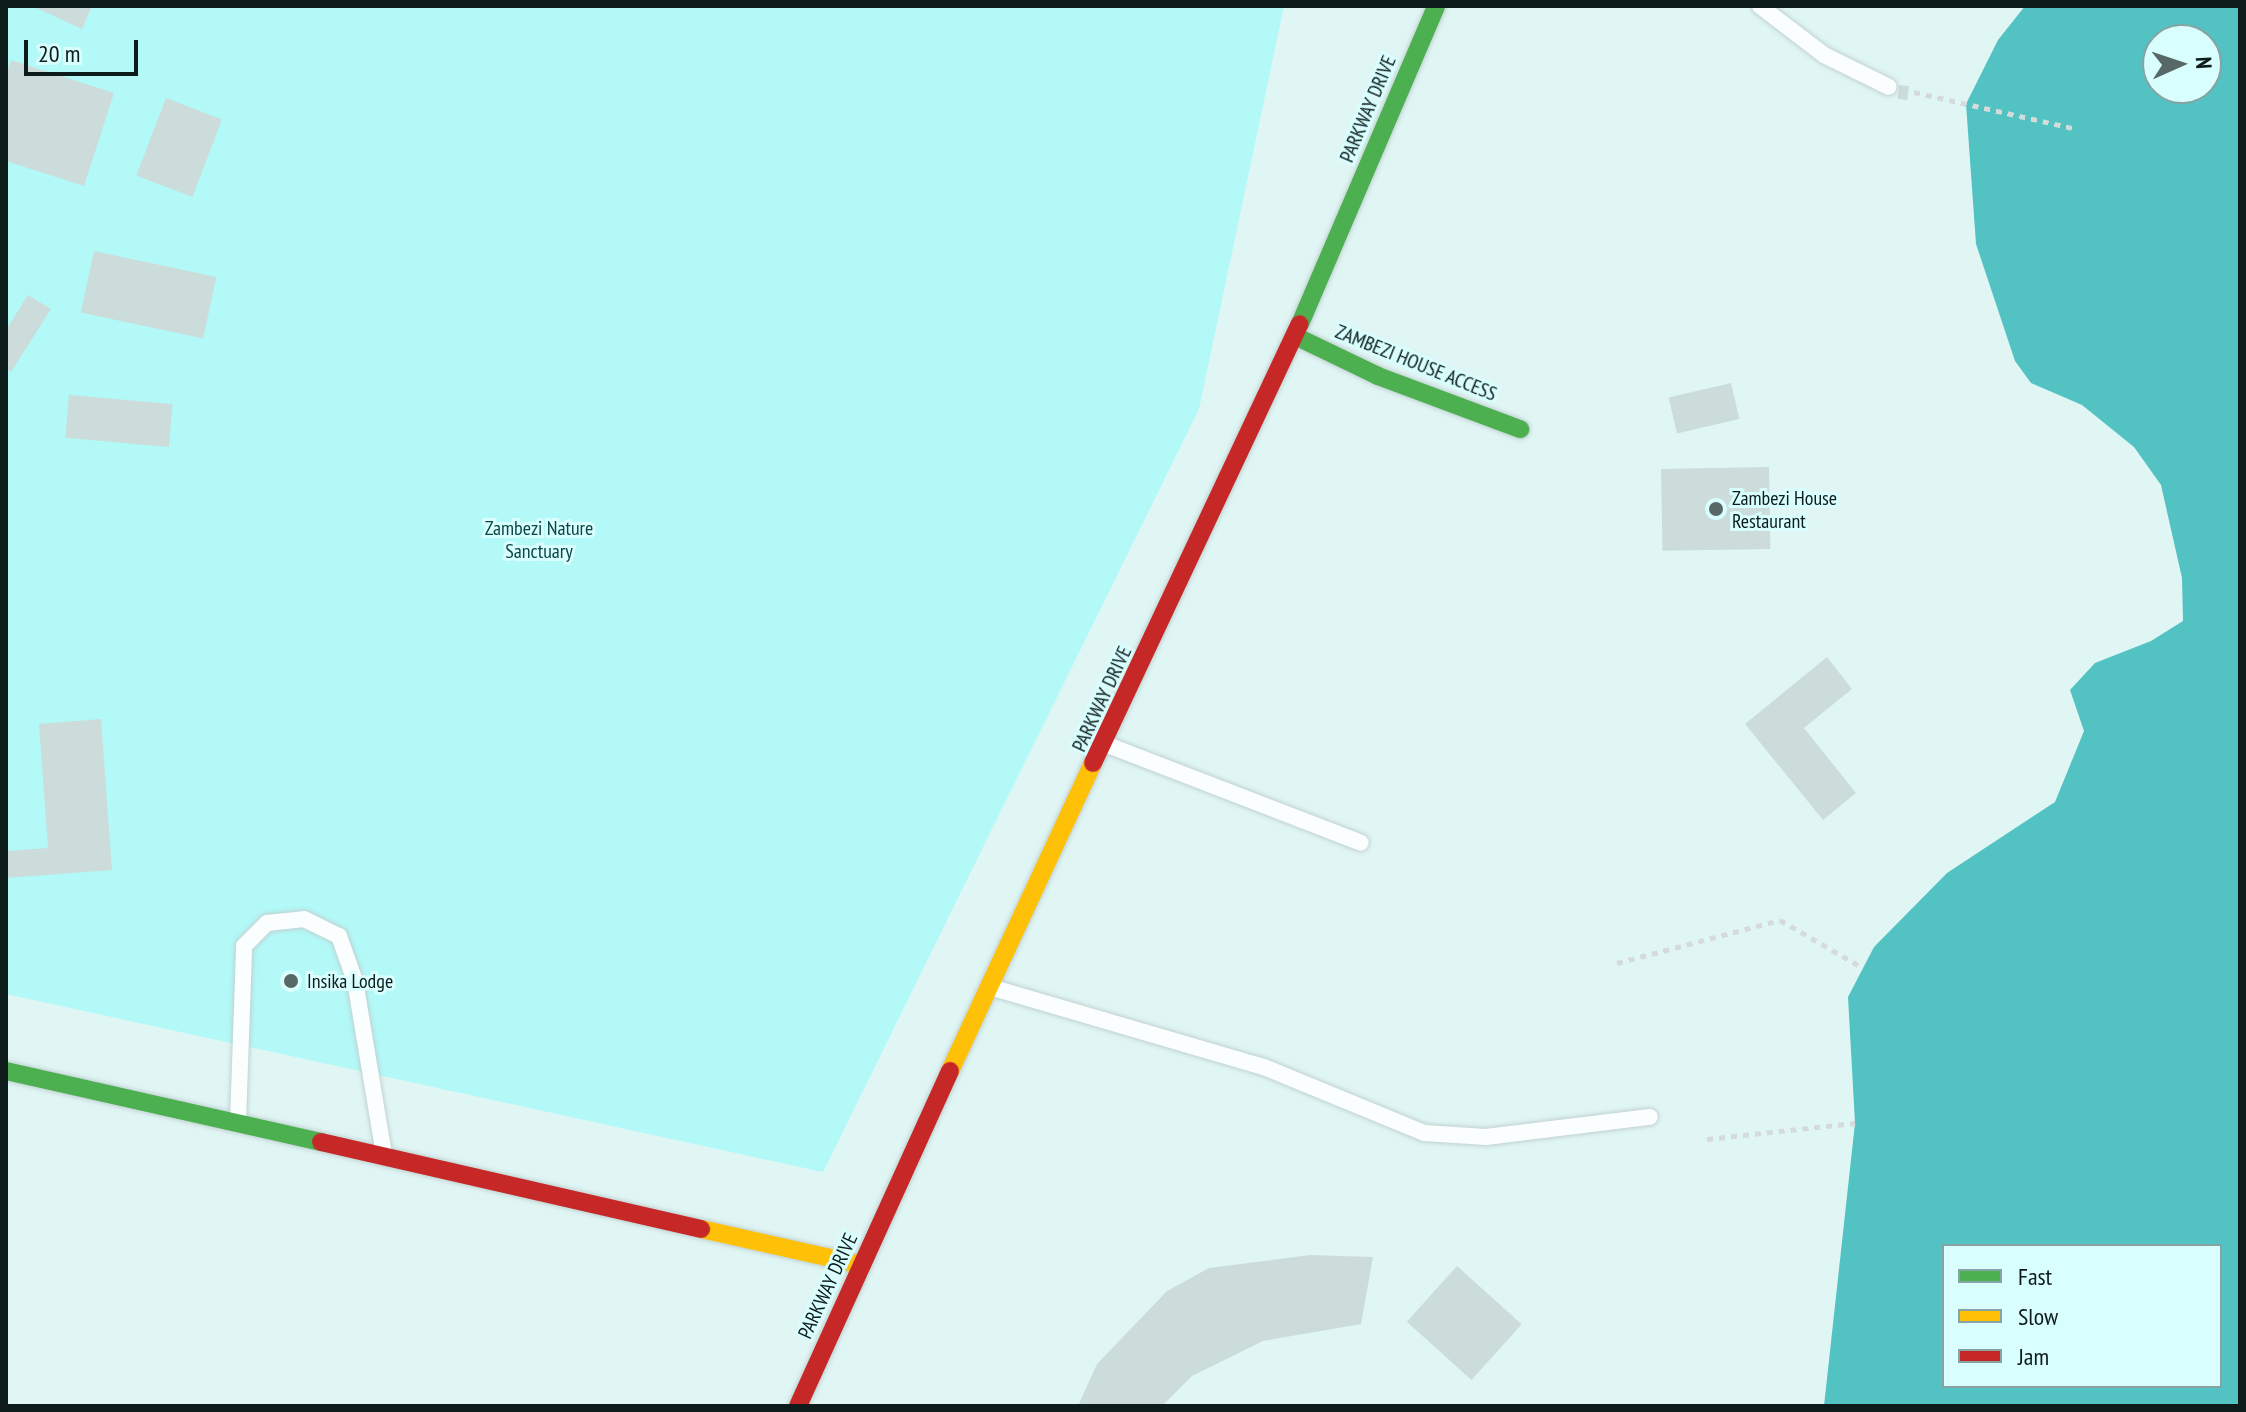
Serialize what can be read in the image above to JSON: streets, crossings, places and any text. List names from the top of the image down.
{
  "streets": {
    "street": ["PARKWAY DRIVE", "ZAMBEZI HOUSE ACCESS"]
  },
  "crossings": [
    ["PARKWAY DRIVE", "ZAMBEZI HOUSE ACCESS"]
  ],
  "parks": ["Zambezi Nature Sanctuary"],
  "places": ["Zambezi House Restaurant", "Insika Lodge"],
  "legend": ["Fast", "Slow", "Jam"],
  "scale_bar": "20 m",
  "north": "right"
}
